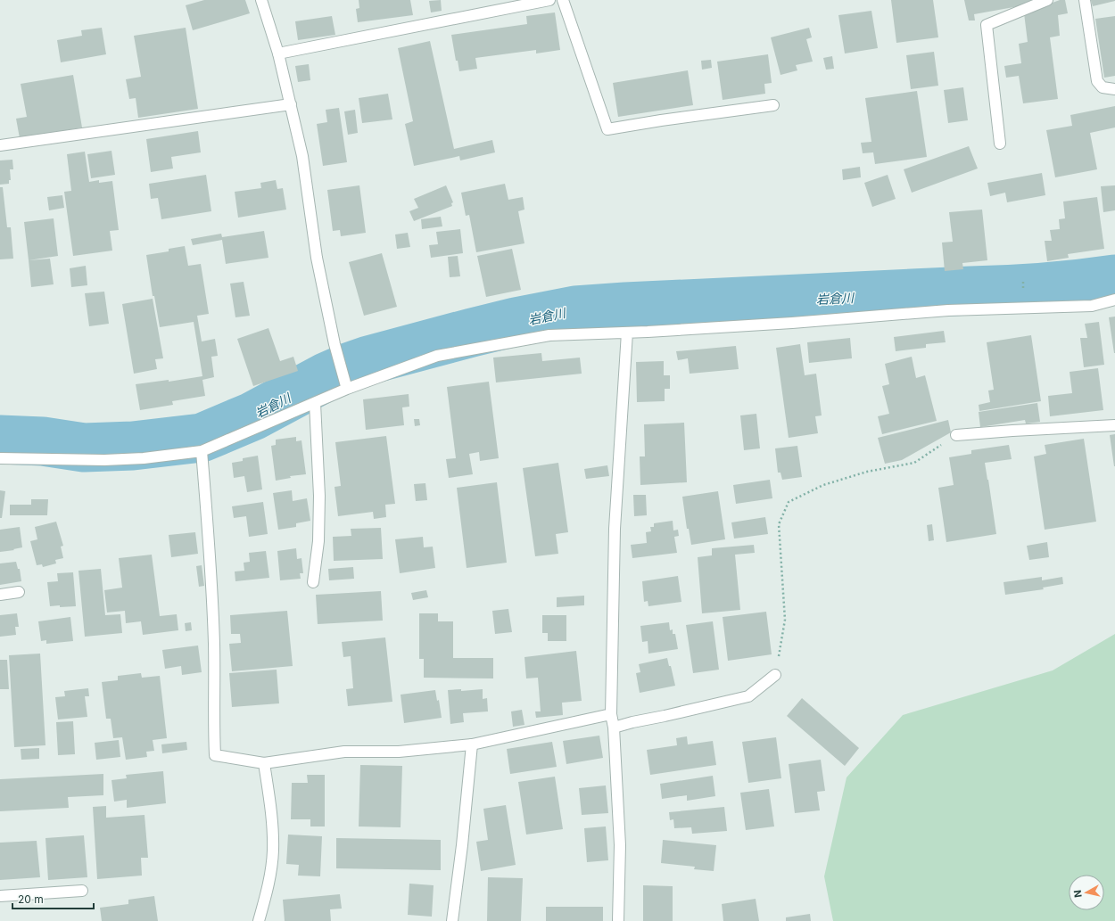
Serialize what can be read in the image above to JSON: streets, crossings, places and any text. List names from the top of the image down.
{
  "water": ["岩倉川"],
  "scale_bar": "20 m",
  "north": "left"
}
